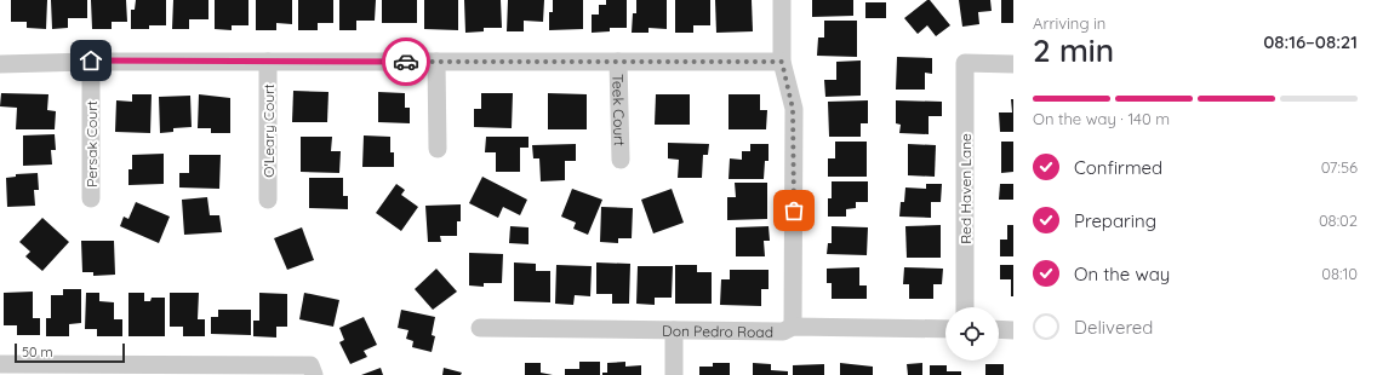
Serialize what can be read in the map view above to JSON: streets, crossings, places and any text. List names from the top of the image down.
{
  "streets": {
    "street": [
      "Teek Court",
      "O'Leary Court",
      "Persak Court",
      "Red Haven Lane",
      "Don Pedro Road"
    ]
  },
  "scale_bar": "50 m",
  "page": {
    "heading": ["2 min", "Arriving in", "08:16–08:21"],
    "bar": "On the way · 140 m",
    "list": [
      ["Confirmed", "07:56"],
      ["Preparing", "08:02"],
      ["On the way", "08:10"],
      "Delivered"
    ],
    "scale": "50 m"
  }
}
